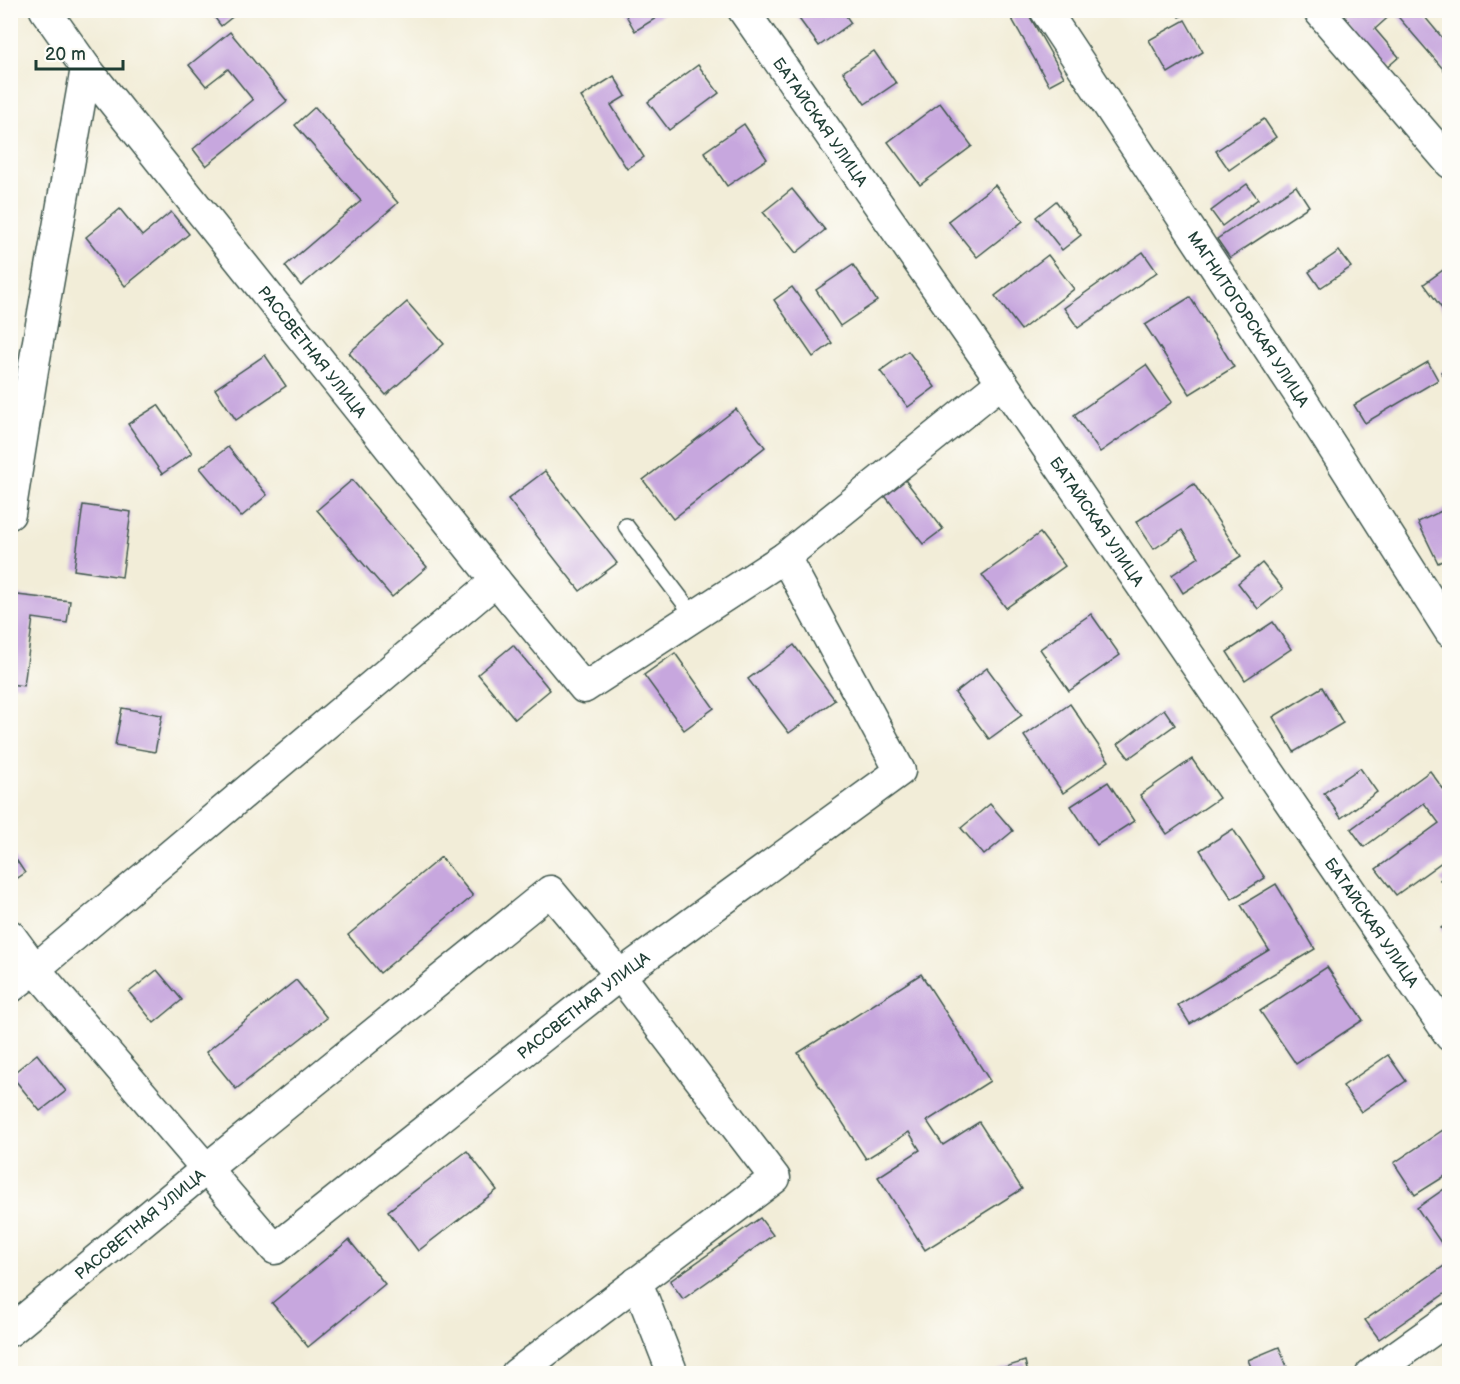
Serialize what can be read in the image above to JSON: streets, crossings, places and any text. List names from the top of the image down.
{
  "streets": {
    "street": ["БАТАЙСКАЯ УЛИЦА", "МАГНИТОГОРСКАЯ УЛИЦА", "РАССВЕТНАЯ УЛИЦА"]
  },
  "scale_bar": "20 m"
}
